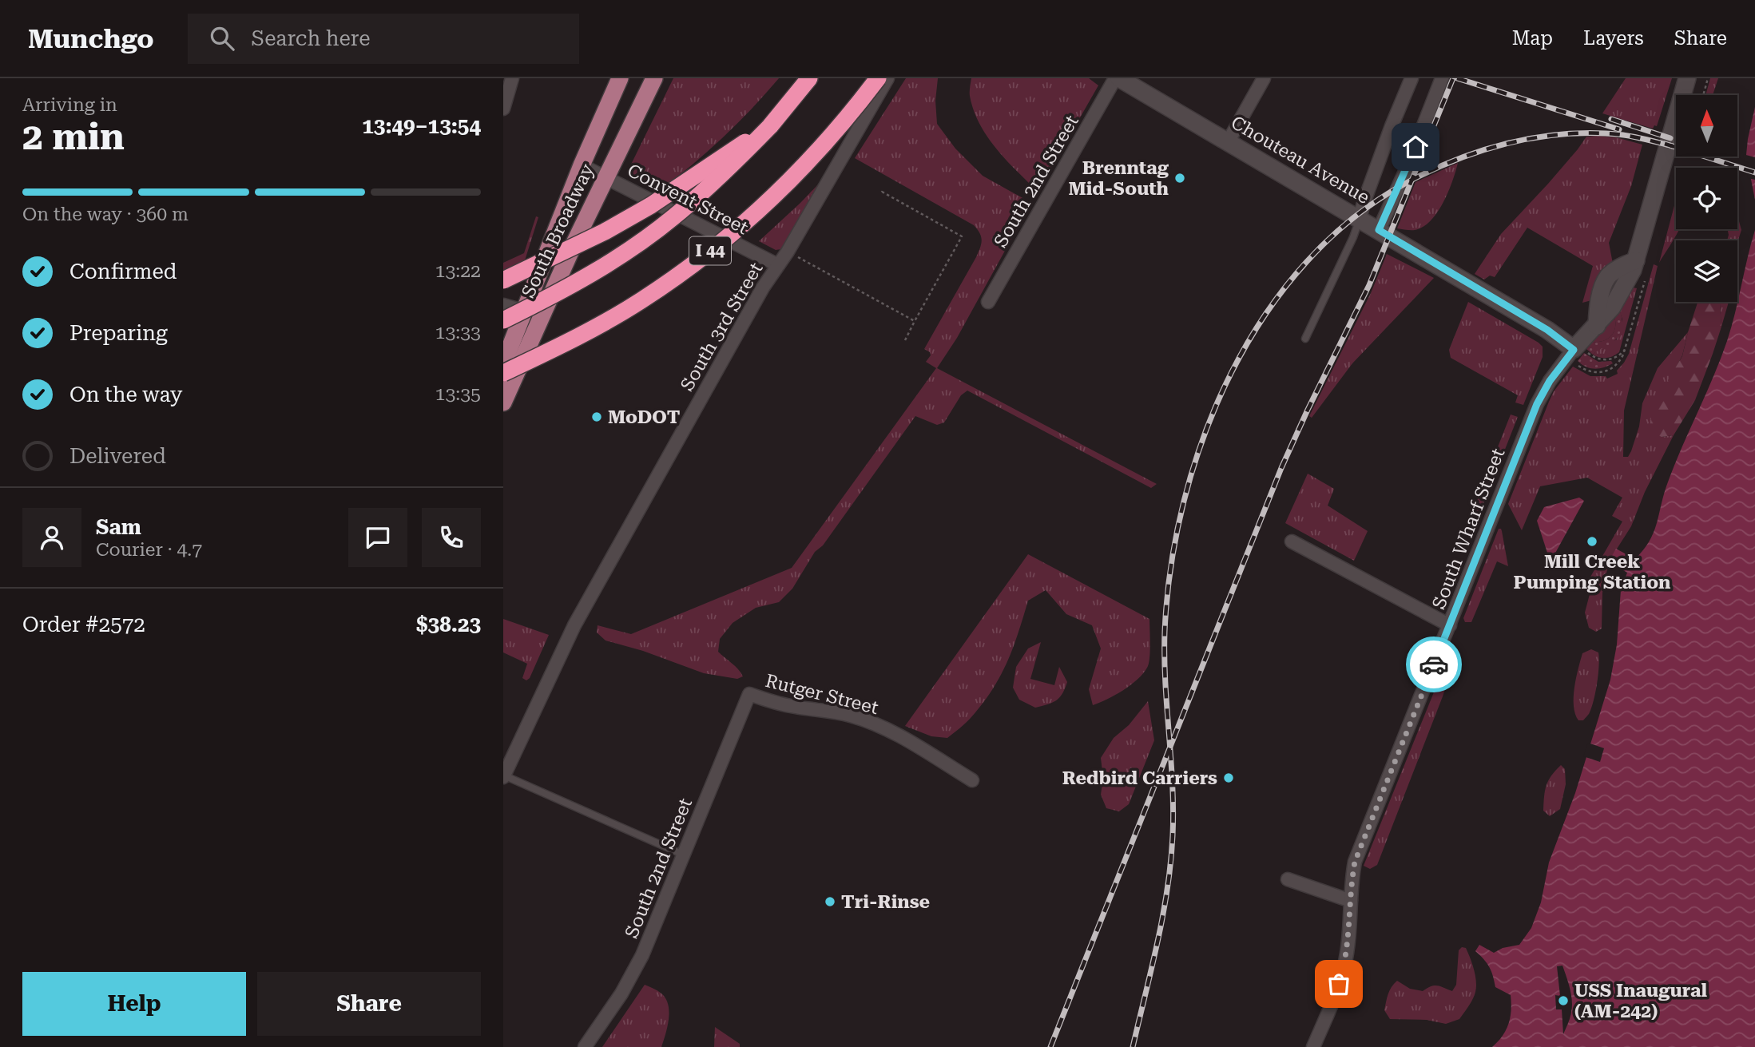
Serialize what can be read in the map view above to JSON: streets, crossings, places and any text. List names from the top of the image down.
{
  "streets": {
    "highway": ["I 44"],
    "main road": ["South Broadway"],
    "street": [
      "Chouteau Avenue",
      "South 2nd Street",
      "Convent Street",
      "South 3rd Street",
      "South Wharf Street",
      "Rutger Street"
    ]
  },
  "crossings": [
    ["Chouteau Avenue", "South 2nd Street"],
    ["Chouteau Avenue", "South Wharf Street"],
    ["South 2nd Street", "Rutger Street"],
    ["Convent Street", "South Broadway"],
    ["Convent Street", "South 3rd Street"]
  ],
  "places": [
    "Brenntag Mid-South",
    "MoDOT",
    "Mill Creek Pumping Station",
    "Redbird Carriers",
    "Tri-Rinse",
    "USS Inaugural (AM-242)"
  ],
  "north": "top",
  "page": {
    "header": "Munchgo",
    "search": "Search here",
    "nav": ["Map", "Layers", "Share"],
    "heading": ["2 min", "Arriving in", "13:49–13:54"],
    "panel": [
      "Sam",
      "Courier · 4.7",
      "Order #2572",
      "$38.23"
    ],
    "bar": "On the way · 360 m",
    "list": [
      ["Confirmed", "13:22"],
      ["Preparing", "13:33"],
      ["On the way", "13:35"],
      "Delivered"
    ],
    "buttons": ["Help", "Share"]
  }
}
